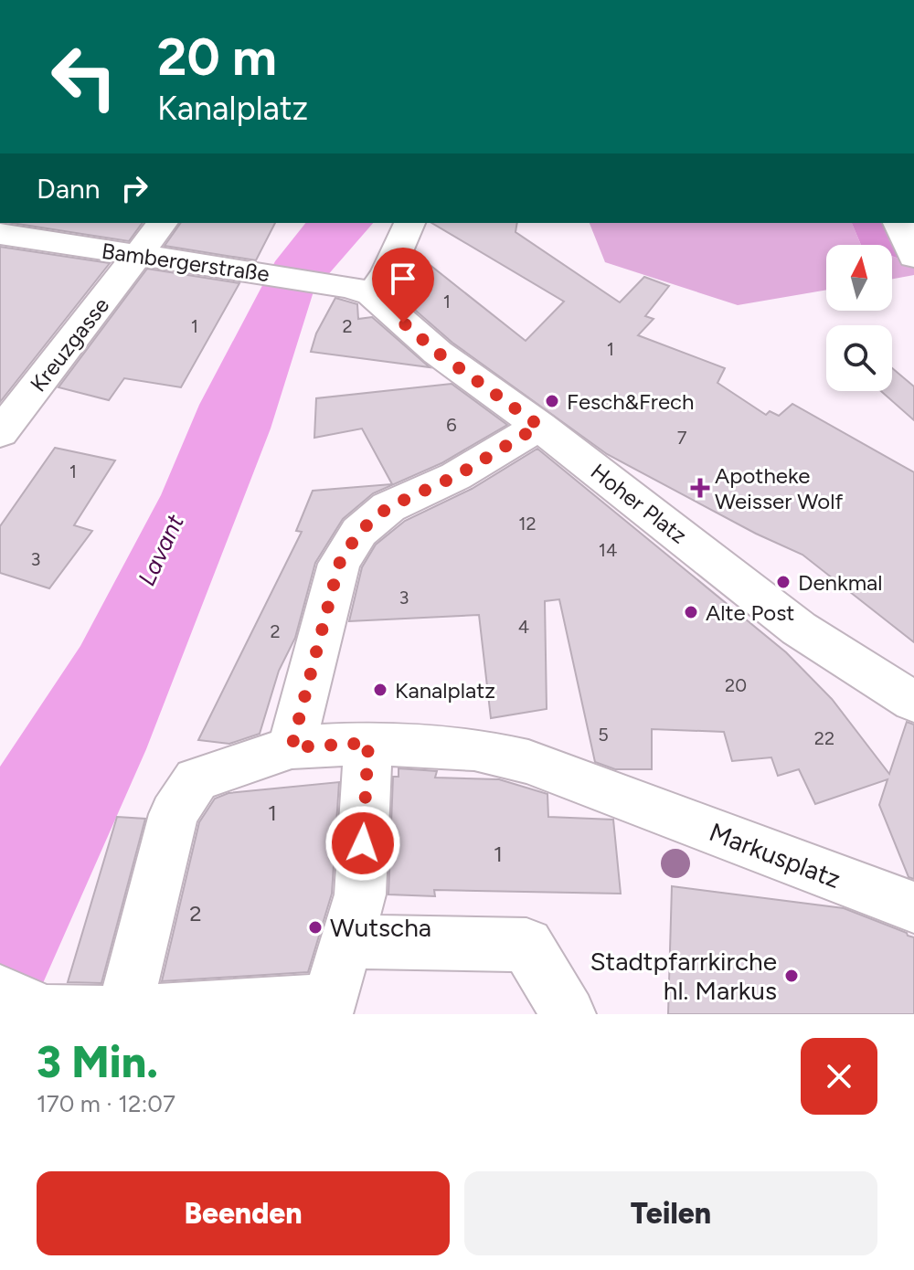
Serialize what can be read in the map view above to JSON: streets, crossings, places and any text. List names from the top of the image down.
{
  "streets": {
    "street": [
      "Bambergerstraße",
      "Kreuzgasse",
      "Hoher Platz",
      "Markusplatz"
    ]
  },
  "crossings": [
    ["Bambergerstraße", "Kreuzgasse"],
    ["Bambergerstraße", "Hoher Platz"]
  ],
  "water": ["Lavant"],
  "places": {
    "other": [
      "Fesch&Frech",
      "Denkmal",
      "Alte Post",
      "Kanalplatz",
      "Wutscha",
      "Stadtpfarrkirche hl. Markus"
    ],
    "health": ["Apotheke Weisser Wolf"]
  },
  "house_numbers": [
    "1",
    "1",
    "2",
    "1",
    "6",
    "7",
    "1",
    "12",
    "14",
    "3",
    "3",
    "4",
    "2",
    "20",
    "5",
    "22",
    "1",
    "1",
    "2"
  ],
  "north": "top",
  "page": {
    "turn": ["20 m", "Kanalplatz"],
    "then": "Dann",
    "heading": ["3 Min.", "170 m · 12:07"],
    "buttons": ["Beenden", "Teilen"]
  }
}
